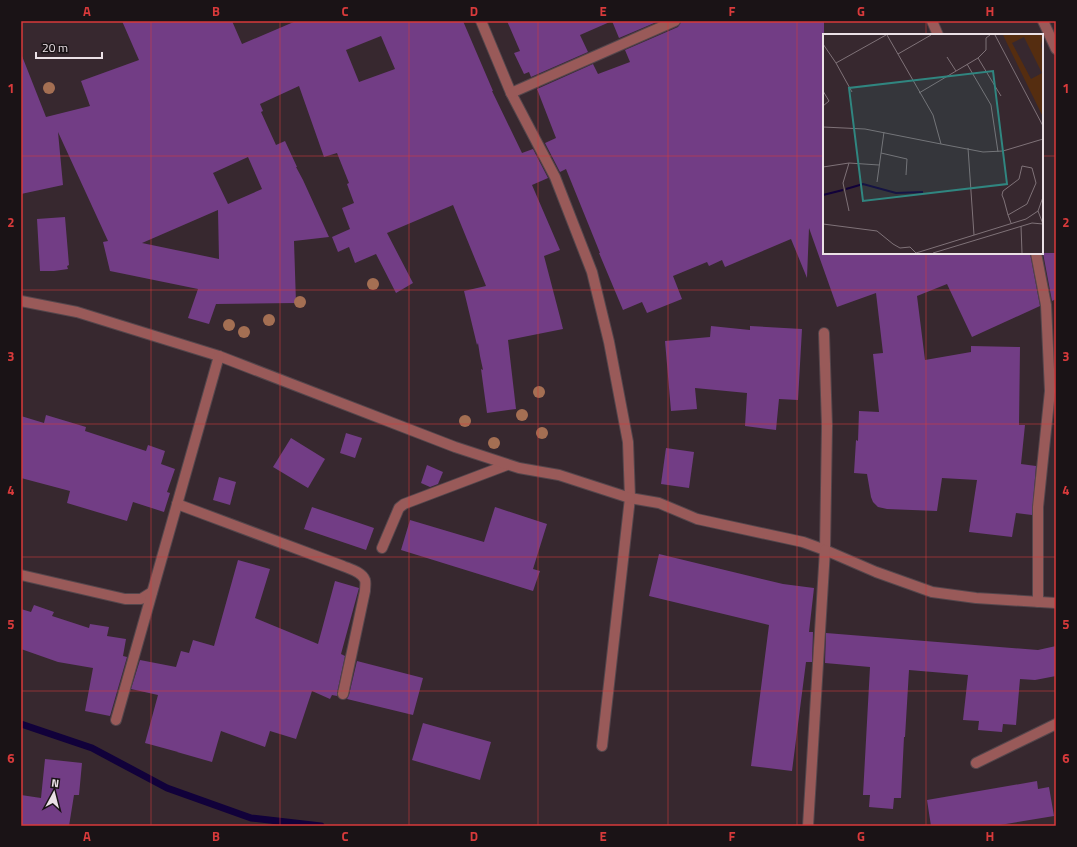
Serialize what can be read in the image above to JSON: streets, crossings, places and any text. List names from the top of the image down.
{
  "scale_bar": "20 m",
  "north": "top",
  "grid": {
    "columns": [
      "A",
      "B",
      "C",
      "D",
      "E",
      "F",
      "G",
      "H"
    ],
    "rows": [
      "1",
      "2",
      "3",
      "4",
      "5",
      "6"
    ]
  }
}
